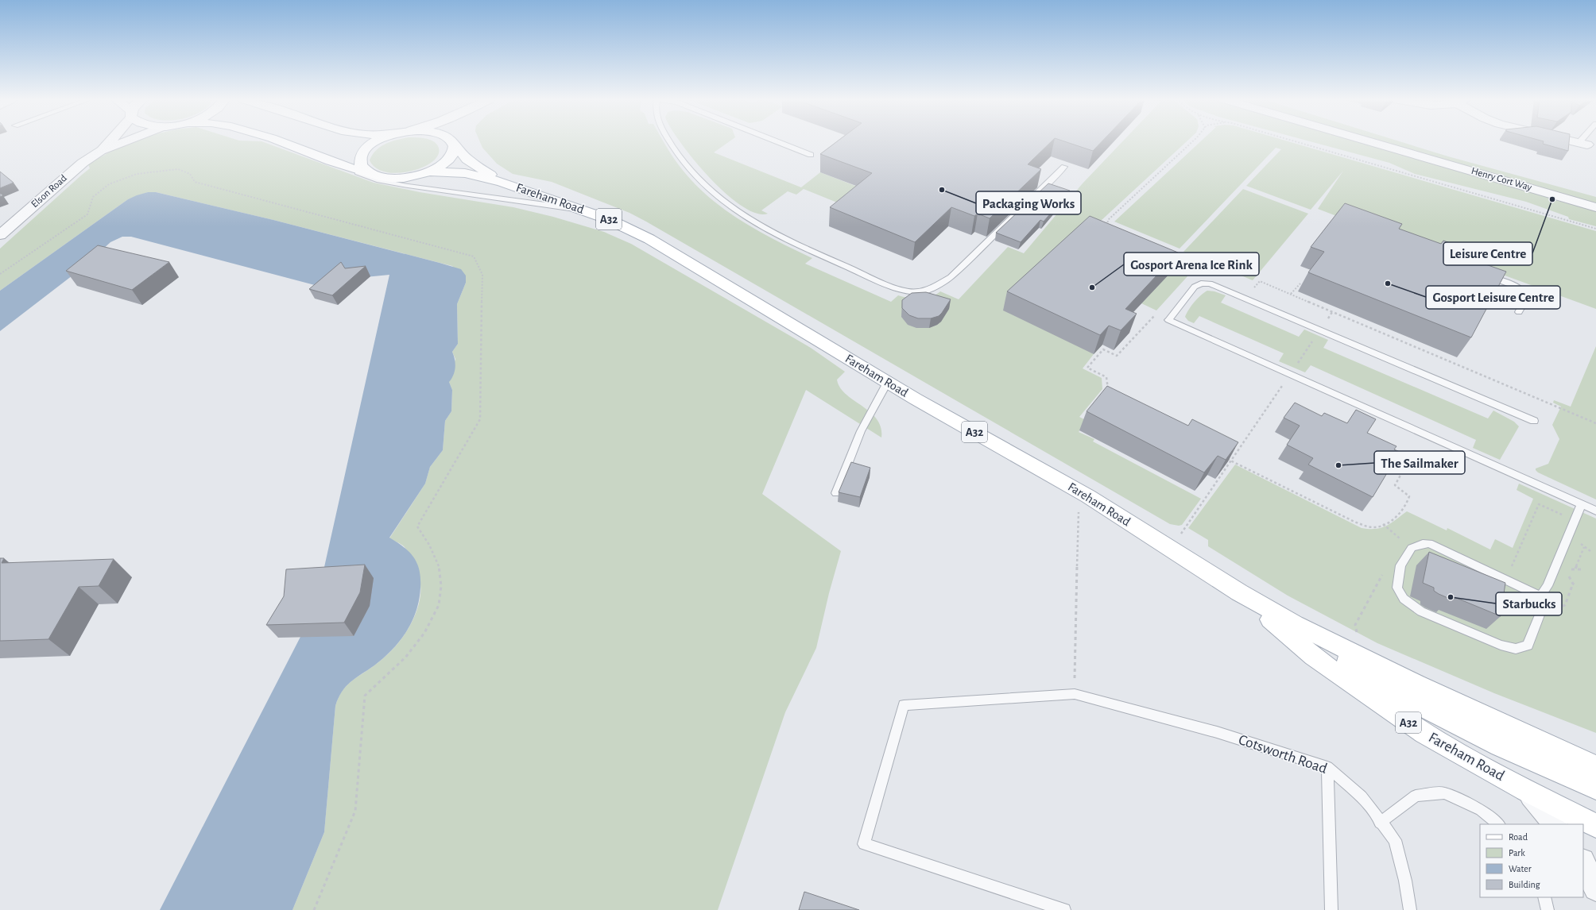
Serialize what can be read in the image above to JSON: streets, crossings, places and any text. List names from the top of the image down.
{
  "streets": {
    "main road": ["Fareham Road", "A32"],
    "street": ["Henry Cort Way", "Elson Road"],
    "lane": ["Cotsworth Road"]
  },
  "crossings": [
    ["Fareham Road", "A32"]
  ],
  "places": [
    "Packaging Works",
    "Leisure Centre",
    "Gosport Leisure Centre",
    "Gosport Arena Ice Rink",
    "The Sailmaker",
    "Starbucks"
  ],
  "legend": [
    "Road",
    "Park",
    "Water",
    "Building"
  ]
}
